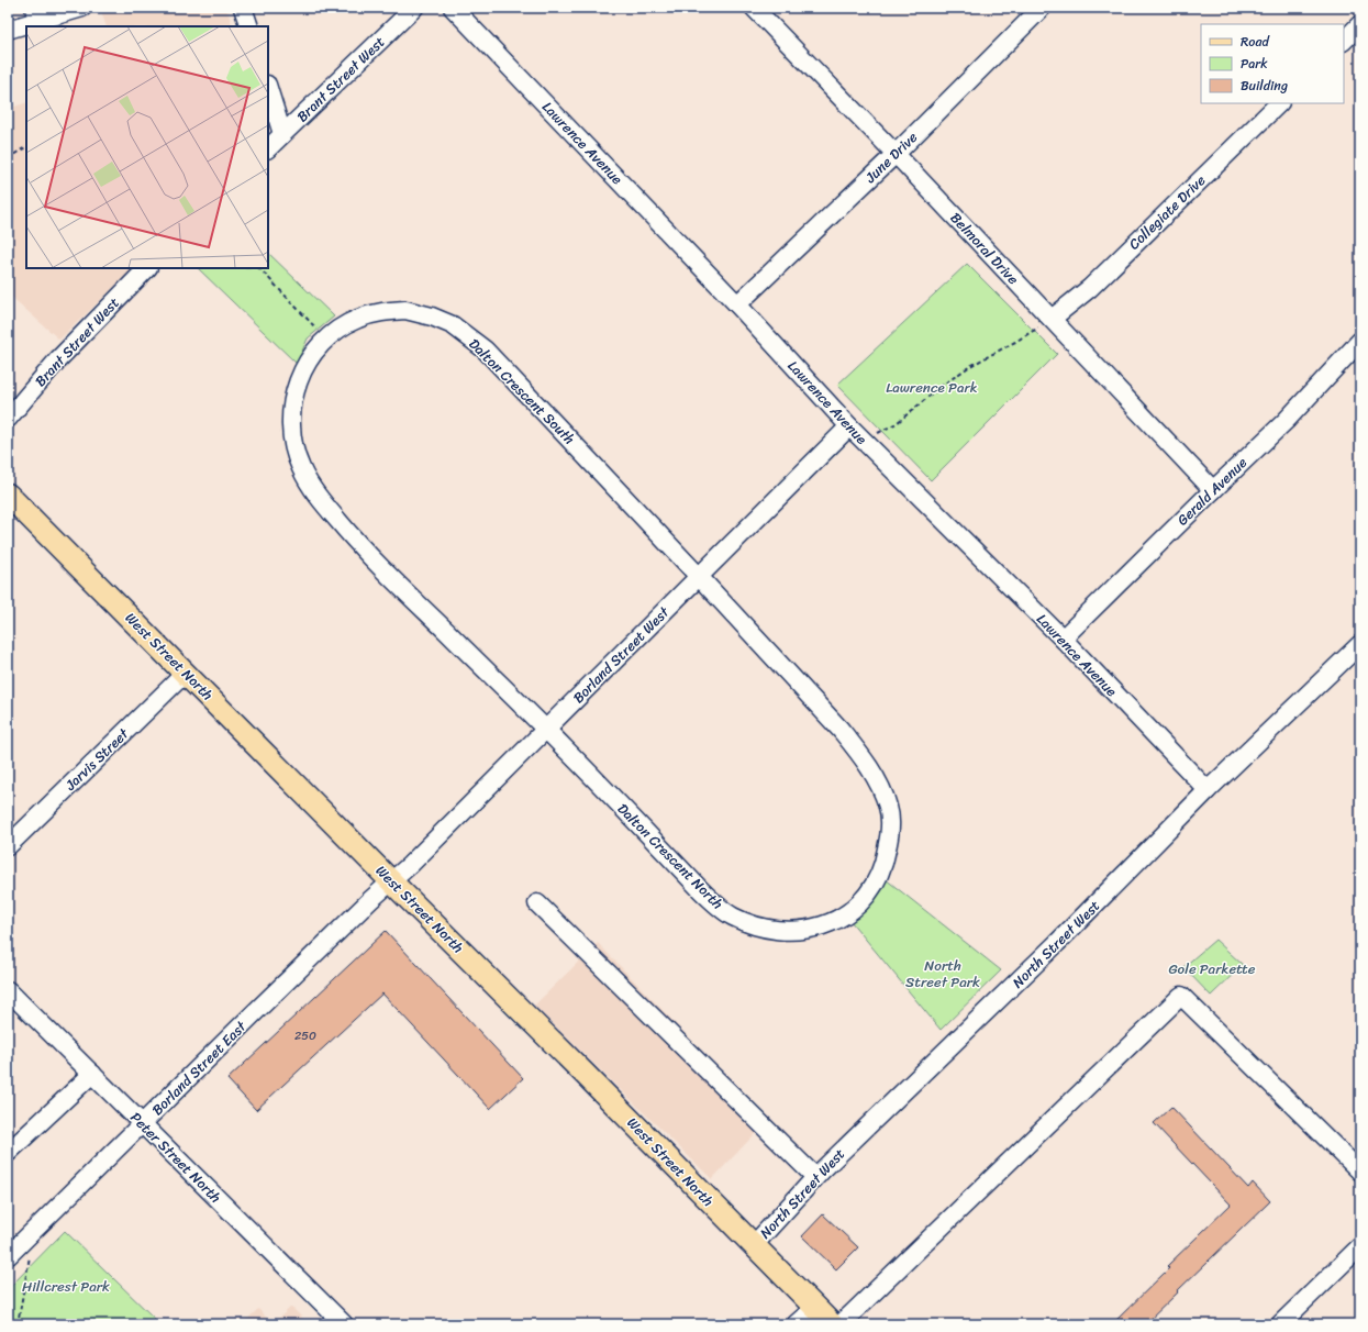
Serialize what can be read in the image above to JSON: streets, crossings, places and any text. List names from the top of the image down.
{
  "streets": {
    "main road": ["West Street North"],
    "street": [
      "Brant Street West",
      "Lawrence Avenue",
      "June Drive",
      "Collegiate Drive",
      "Belmoral Drive",
      "Dalton Crescent South",
      "Gerald Avenue",
      "Borland Street West",
      "Jarvis Street",
      "Dalton Crescent North",
      "North Street West",
      "Borland Street East",
      "Peter Street North"
    ]
  },
  "crossings": [
    ["Lawrence Avenue", "June Drive"],
    ["Lawrence Avenue", "Gerald Avenue"],
    ["Lawrence Avenue", "Borland Street West"],
    ["Lawrence Avenue", "North Street West"],
    ["June Drive", "Belmoral Drive"],
    ["Collegiate Drive", "Belmoral Drive"],
    ["Belmoral Drive", "Gerald Avenue"],
    ["Dalton Crescent South", "Borland Street West"],
    ["Dalton Crescent South", "Dalton Crescent North"],
    ["Borland Street West", "West Street North"],
    ["Borland Street West", "Dalton Crescent North"],
    ["Borland Street West", "Borland Street East"],
    ["West Street North", "Jarvis Street"],
    ["West Street North", "North Street West"],
    ["West Street North", "Borland Street East"],
    ["Borland Street East", "Peter Street North"]
  ],
  "parks": [
    "Lawrence Park",
    "North Street Park",
    "Gole Parkette",
    "Hillcrest Park"
  ],
  "house_numbers": ["250"],
  "legend": ["Road", "Park", "Building"]
}
